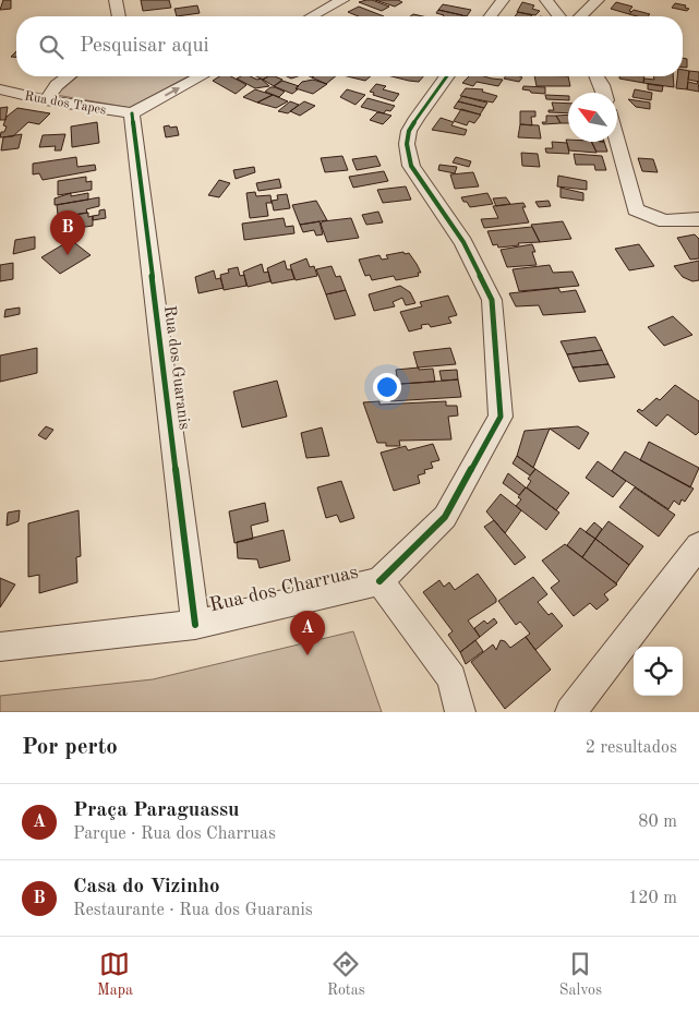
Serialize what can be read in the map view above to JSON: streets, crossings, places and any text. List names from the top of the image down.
{
  "streets": {
    "street": ["Rua dos Tapes", "Rua dos Guaranis", "Rua dos Charruas"]
  },
  "crossings": [
    ["Rua dos Tapes", "Rua dos Guaranis"],
    ["Rua dos Guaranis", "Rua dos Charruas"]
  ],
  "north": "top left",
  "page": {
    "search": "Pesquisar aqui",
    "pins": ["B", "A"],
    "heading": ["Por perto", "2 resultados"],
    "list": [
      {
        "mark": "A",
        "name": "Praça Paraguassu",
        "note": "Parque · Rua dos Charruas",
        "value": "80 m"
      },
      {
        "mark": "B",
        "name": "Casa do Vizinho",
        "note": "Restaurante · Rua dos Guaranis",
        "value": "120 m"
      }
    ],
    "nav": ["Mapa", "Rotas", "Salvos"]
  }
}
